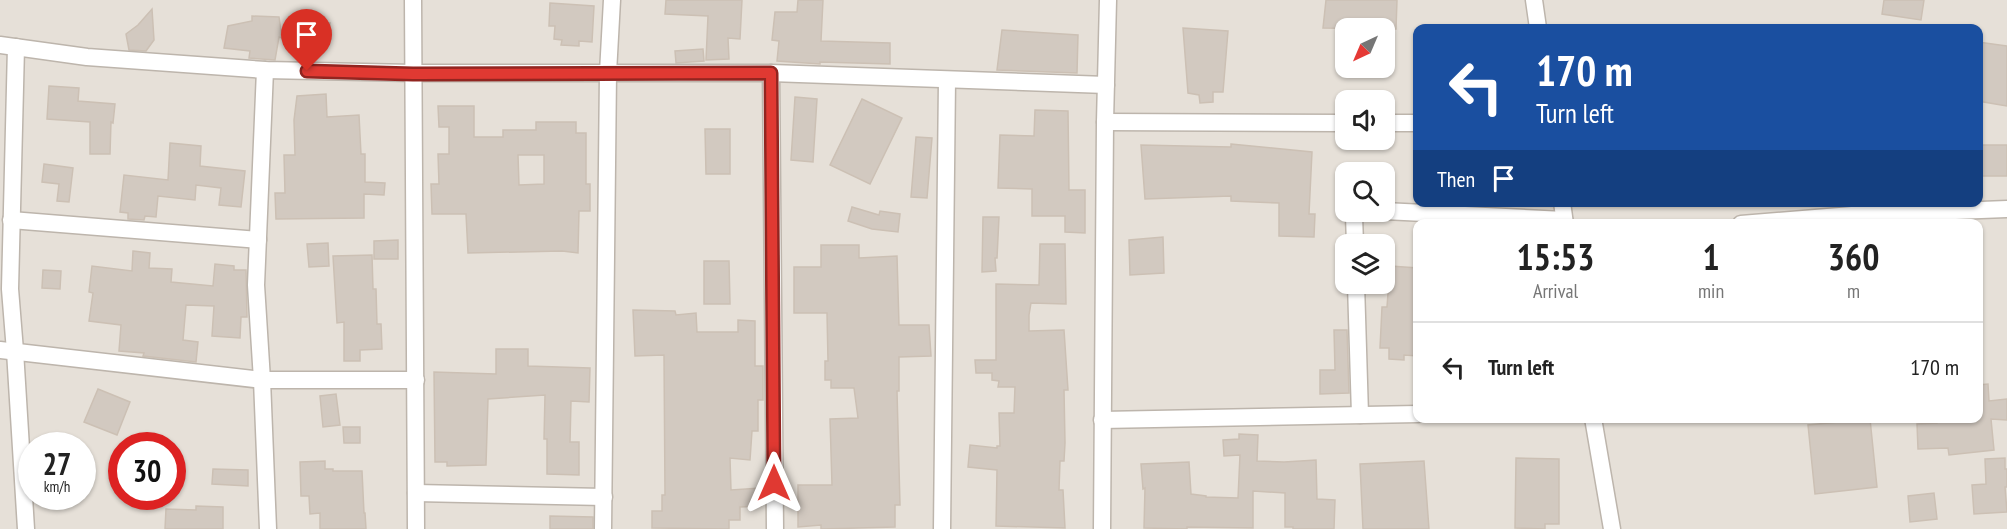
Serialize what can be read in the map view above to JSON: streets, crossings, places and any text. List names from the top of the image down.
{
  "north": "bottom left",
  "page": {
    "turn": ["170 m", "Turn left"],
    "then": "Then",
    "eta": [
      "15:53",
      "Arrival",
      "1",
      "min",
      "360",
      "m"
    ],
    "list": [
      {
        "name": "Turn left",
        "value": "170 m"
      }
    ],
    "speed": "27 km/h",
    "limit": "30"
  }
}
